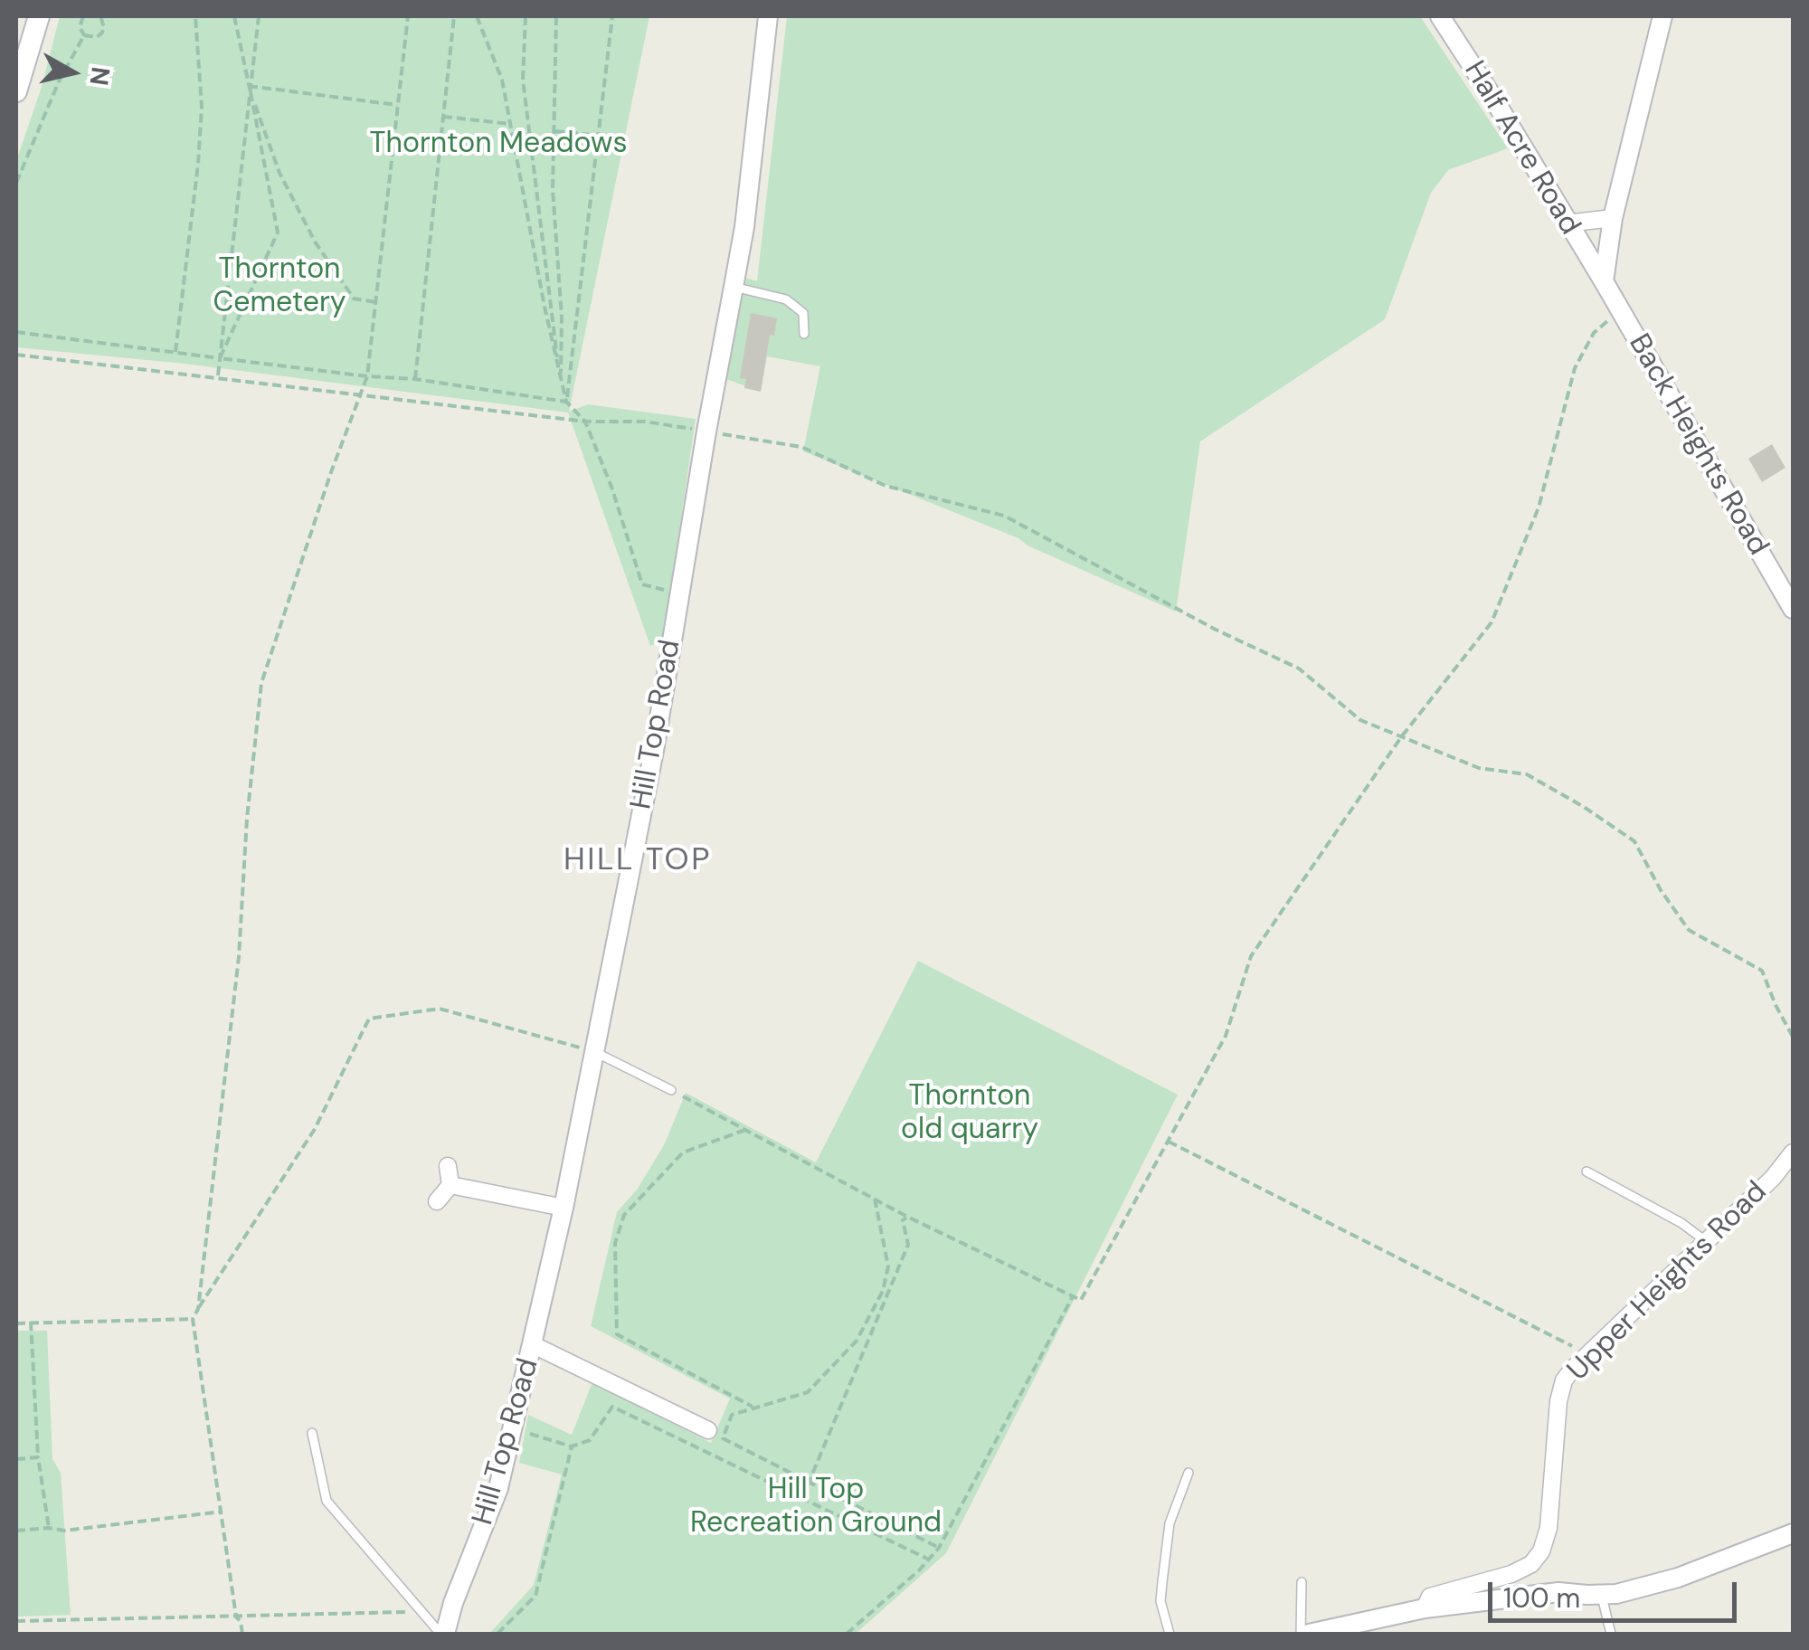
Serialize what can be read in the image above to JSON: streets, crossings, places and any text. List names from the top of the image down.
{
  "streets": {
    "street": [
      "Half Acre Road",
      "Back Heights Road",
      "Hill Top Road",
      "Upper Heights Road"
    ]
  },
  "crossings": [
    ["Half Acre Road", "Back Heights Road"]
  ],
  "districts": ["HILL TOP"],
  "parks": [
    "Thornton Meadows",
    "Thornton Cemetery",
    "Thornton old quarry",
    "Hill Top Recreation Ground"
  ],
  "scale_bar": "100 m",
  "north": "right"
}
